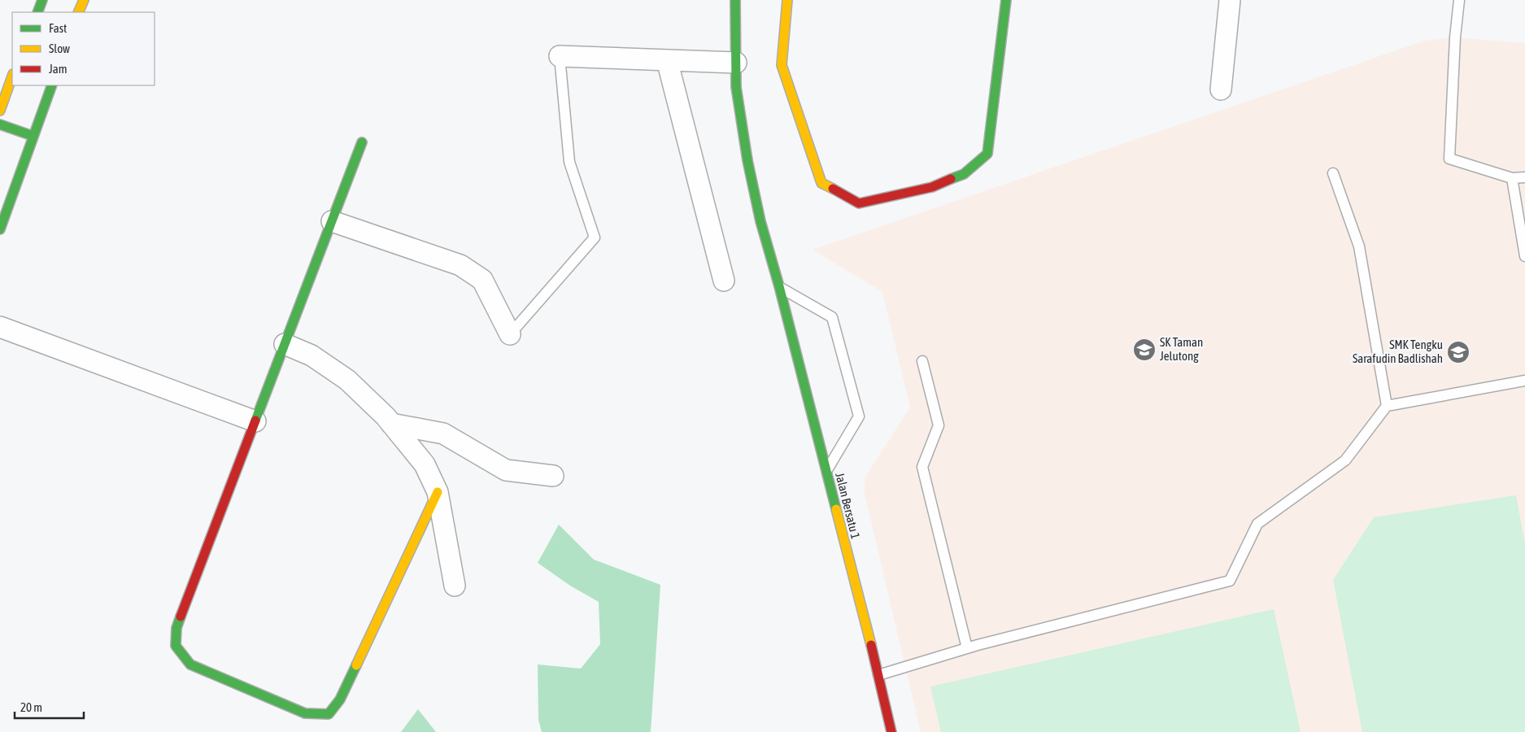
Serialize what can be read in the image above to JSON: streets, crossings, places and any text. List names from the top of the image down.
{
  "streets": {
    "street": ["Jalan Bersatu 1"]
  },
  "places": {
    "school or university": ["SK Taman Jelutong", "SMK Tengku Sarafudin Badlishah"]
  },
  "legend": ["Fast", "Slow", "Jam"],
  "scale_bar": "20 m"
}
